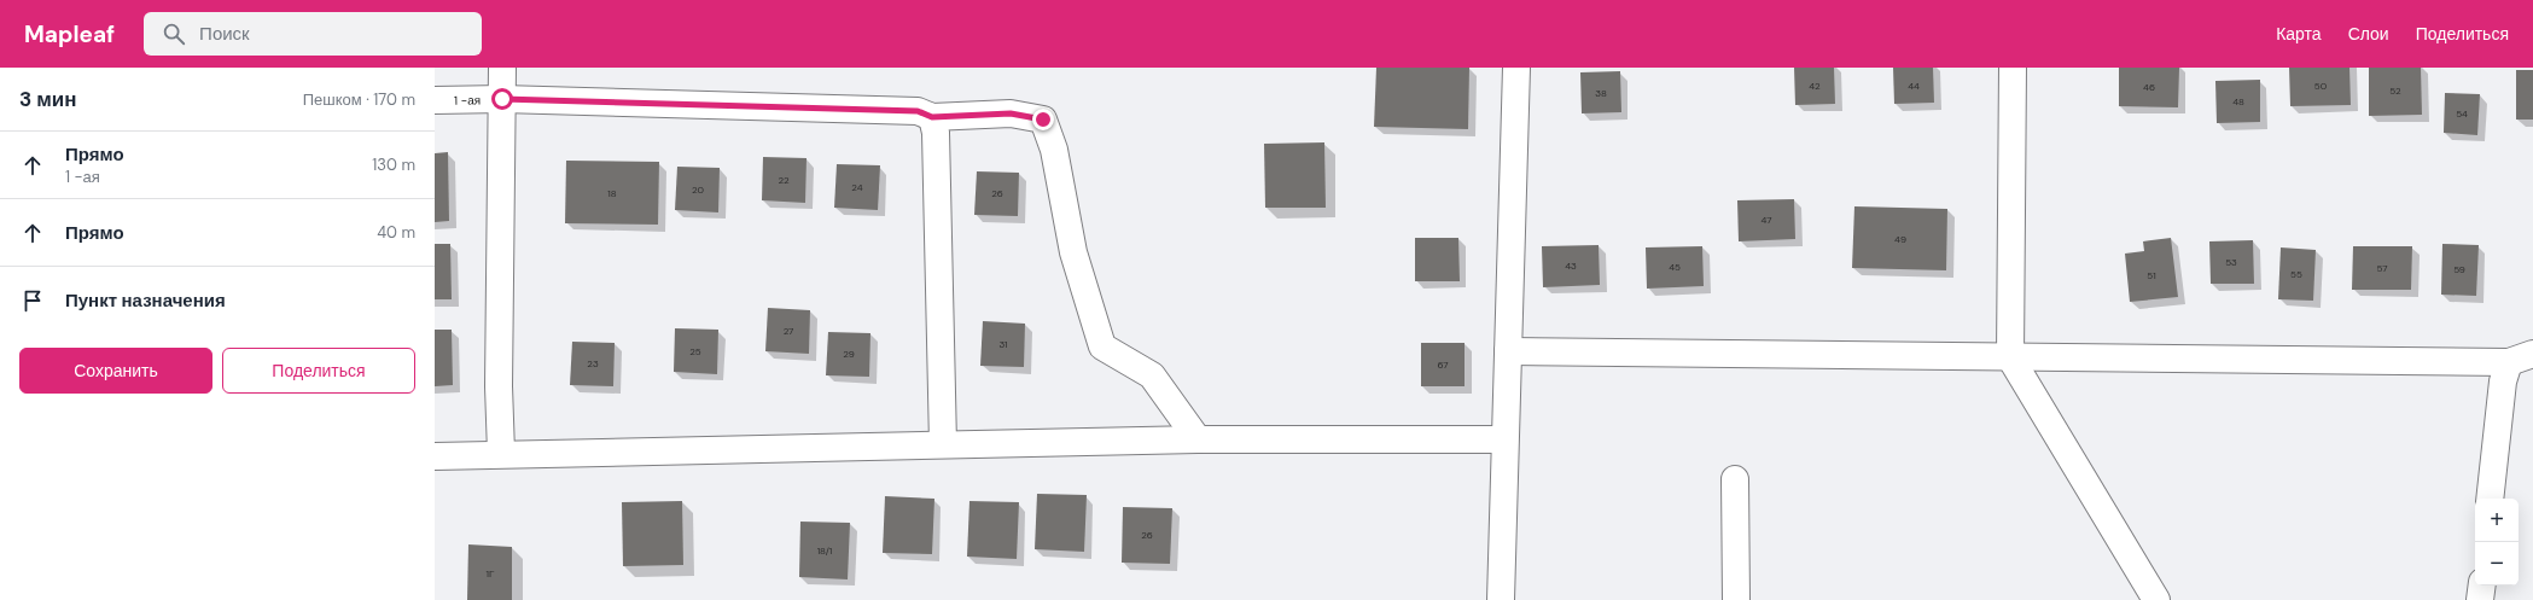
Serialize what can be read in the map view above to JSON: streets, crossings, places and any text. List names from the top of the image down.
{
  "streets": {
    "street": ["1 -ая"]
  },
  "house_numbers": [
    "42",
    "44",
    "50",
    "46",
    "52",
    "38",
    "48",
    "54",
    "22",
    "24",
    "20",
    "18",
    "26",
    "47",
    "49",
    "53",
    "43",
    "45",
    "57",
    "59",
    "55",
    "51",
    "27",
    "31",
    "25",
    "29",
    "23",
    "67",
    "26",
    "18/1",
    "1Г"
  ],
  "page": {
    "header": "Mapleaf",
    "search": "Поиск",
    "nav": ["Карта", "Слои", "Поделиться"],
    "heading": ["3 мин", "Пешком · 170 m"],
    "list": [
      ["Прямо", "1 -ая", "130 m"],
      ["Прямо", "40 m"],
      "Пункт назначения"
    ],
    "buttons": ["Сохранить", "Поделиться"],
    "map_buttons": ["+", "−"]
  }
}
